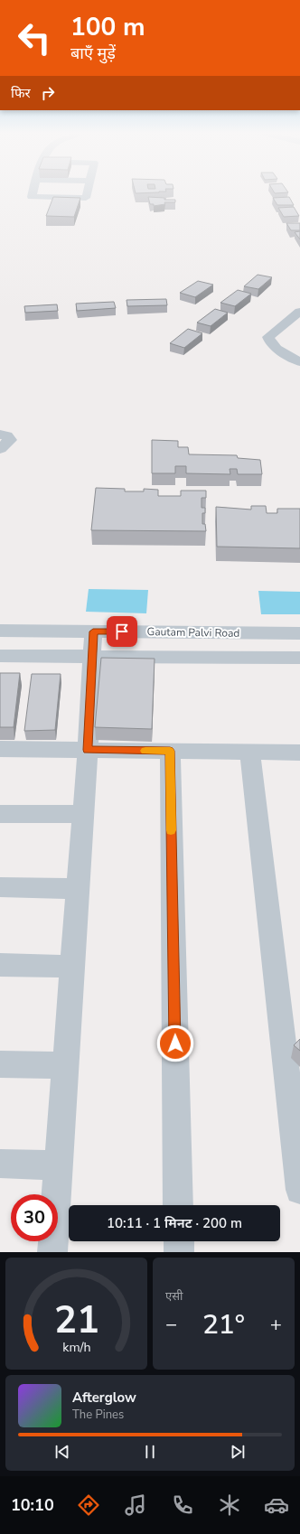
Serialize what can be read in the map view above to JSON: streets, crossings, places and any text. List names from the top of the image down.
{
  "streets": {
    "street": ["Gautam Palvi Road"]
  },
  "page": {
    "turn": ["100 m", "बाएँ मुड़ें"],
    "then": "फिर",
    "limit": "30",
    "trip": "10:11 · 1 मिनट · 200 m",
    "tile": "एसी",
    "heat": ["−", "21°", "+"],
    "song": ["Afterglow", "The Pines"],
    "tabs": "10:10",
    "gauge": ["21", "km/h"]
  }
}
